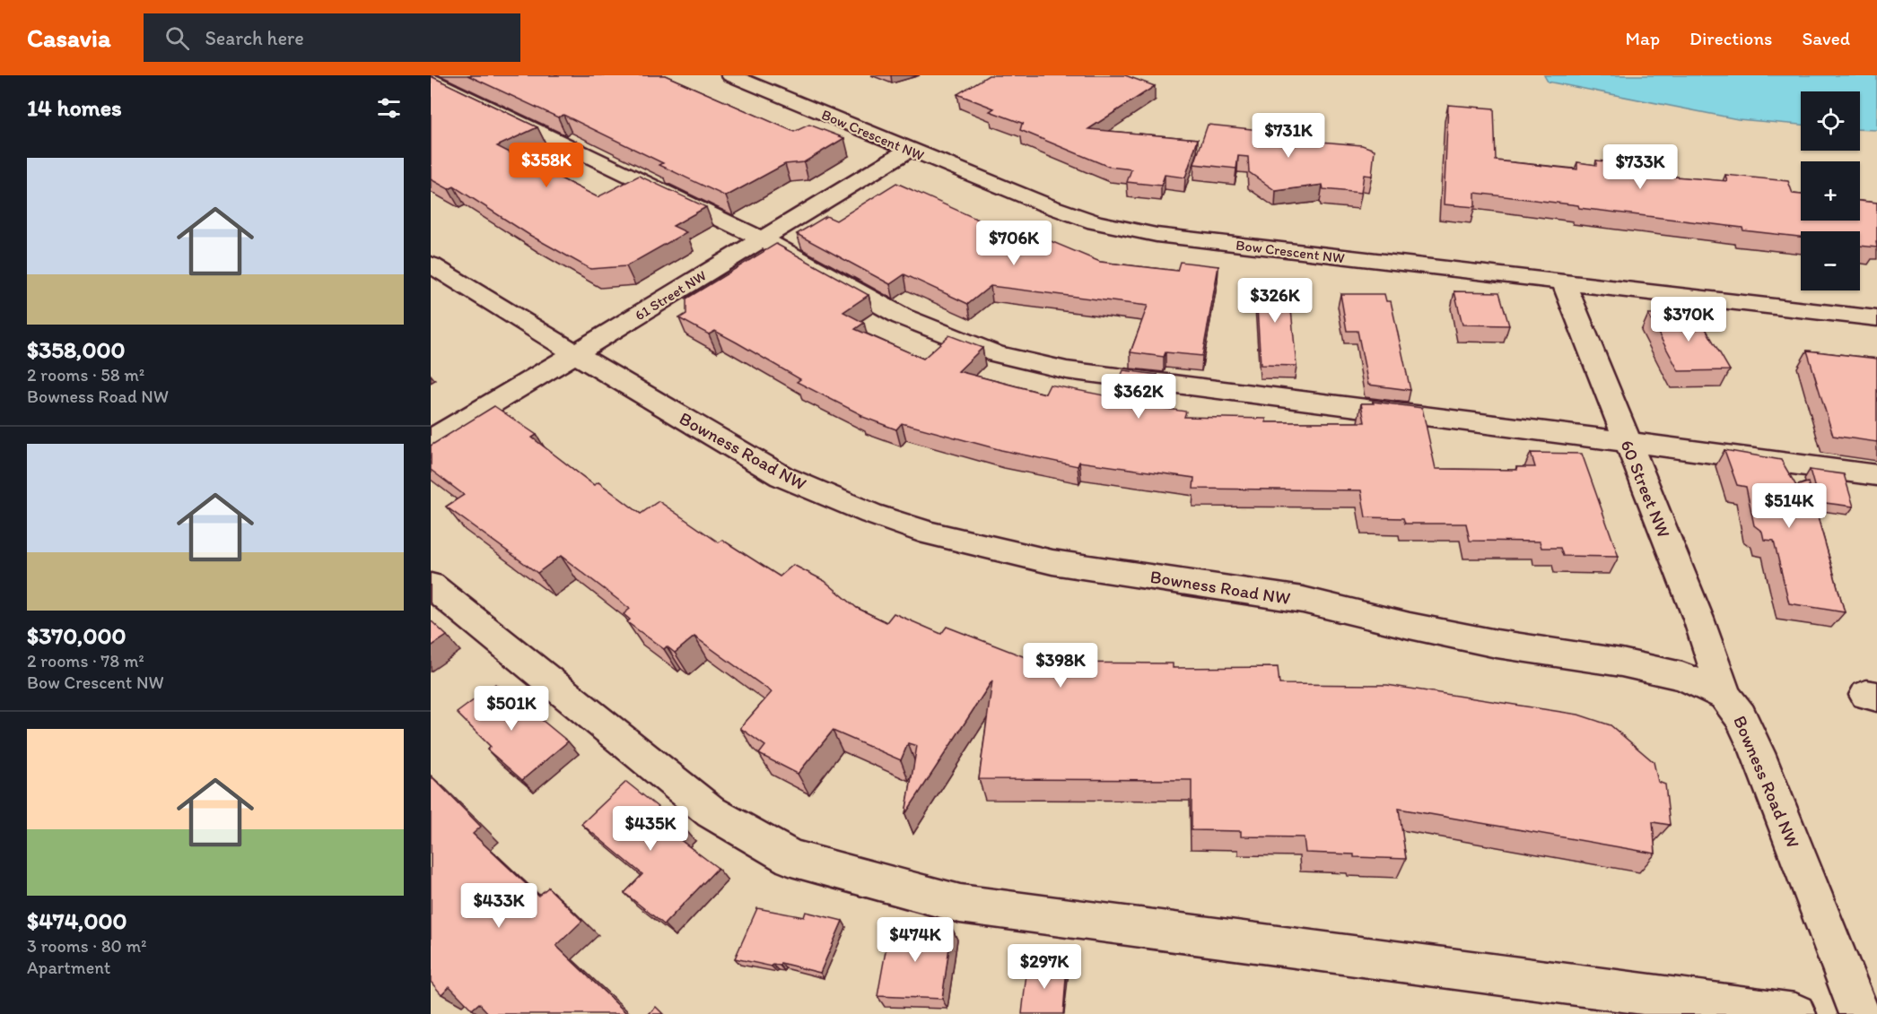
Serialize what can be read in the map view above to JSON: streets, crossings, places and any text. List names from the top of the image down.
{
  "streets": {
    "street": [
      "Bow Crescent NW",
      "61 Street NW",
      "Bowness Road NW",
      "60 Street NW"
    ]
  },
  "crossings": [
    ["Bow Crescent NW", "61 Street NW"],
    ["Bow Crescent NW", "60 Street NW"],
    ["61 Street NW", "Bowness Road NW"],
    ["Bowness Road NW", "60 Street NW"]
  ],
  "page": {
    "header": "Casavia",
    "search": "Search here",
    "nav": ["Map", "Directions", "Saved"],
    "heading": "14 homes",
    "map_buttons": ["+", "−"],
    "price": [
      "$731K",
      "$358K",
      "$733K",
      "$706K",
      "$326K",
      "$370K",
      "$362K",
      "$514K",
      "$398K",
      "$501K",
      "$435K",
      "$433K",
      "$474K",
      "$297K"
    ],
    "list": [
      {
        "name": "$358,000",
        "note": "2 rooms · 58 m² · Bowness Road NW"
      },
      {
        "name": "$370,000",
        "note": "2 rooms · 78 m² · Bow Crescent NW"
      },
      {
        "name": "$474,000",
        "note": "3 rooms · 80 m² · Apartment"
      }
    ]
  }
}
